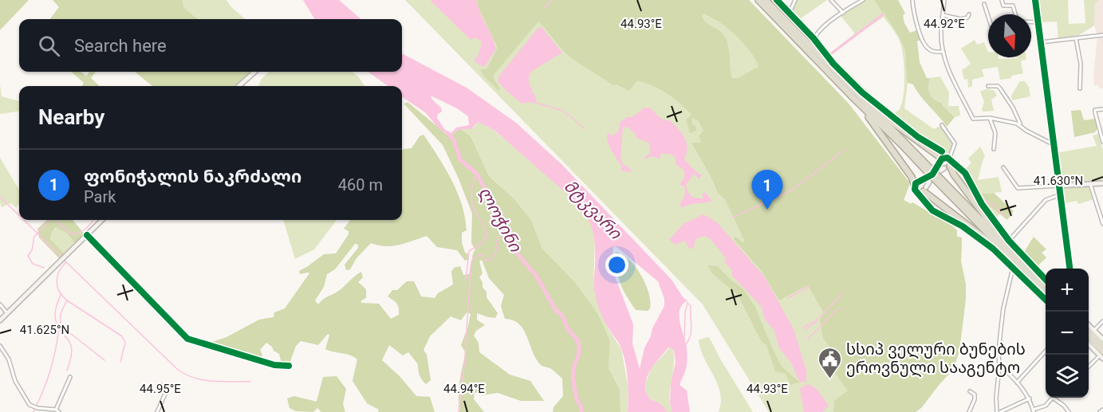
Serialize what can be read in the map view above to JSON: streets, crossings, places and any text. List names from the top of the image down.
{
  "water": ["მტკვარი", "ლოჭინი"],
  "places": {
    "public building": ["სსიპ ველური ბუნების ეროვნული სააგენტო"]
  },
  "north": "bottom",
  "page": {
    "search": "Search here",
    "heading": "Nearby",
    "list": [
      {
        "mark": "1",
        "name": "ფონიჭალის ნაკრძალი",
        "note": "Park",
        "value": "460 m"
      }
    ],
    "pins": "1",
    "map_buttons": ["+", "−"]
  },
  "coordinates": [
    "44.93°E",
    "44.92°E",
    "41.630°N",
    "41.625°N",
    "44.95°E",
    "44.94°E"
  ]
}
